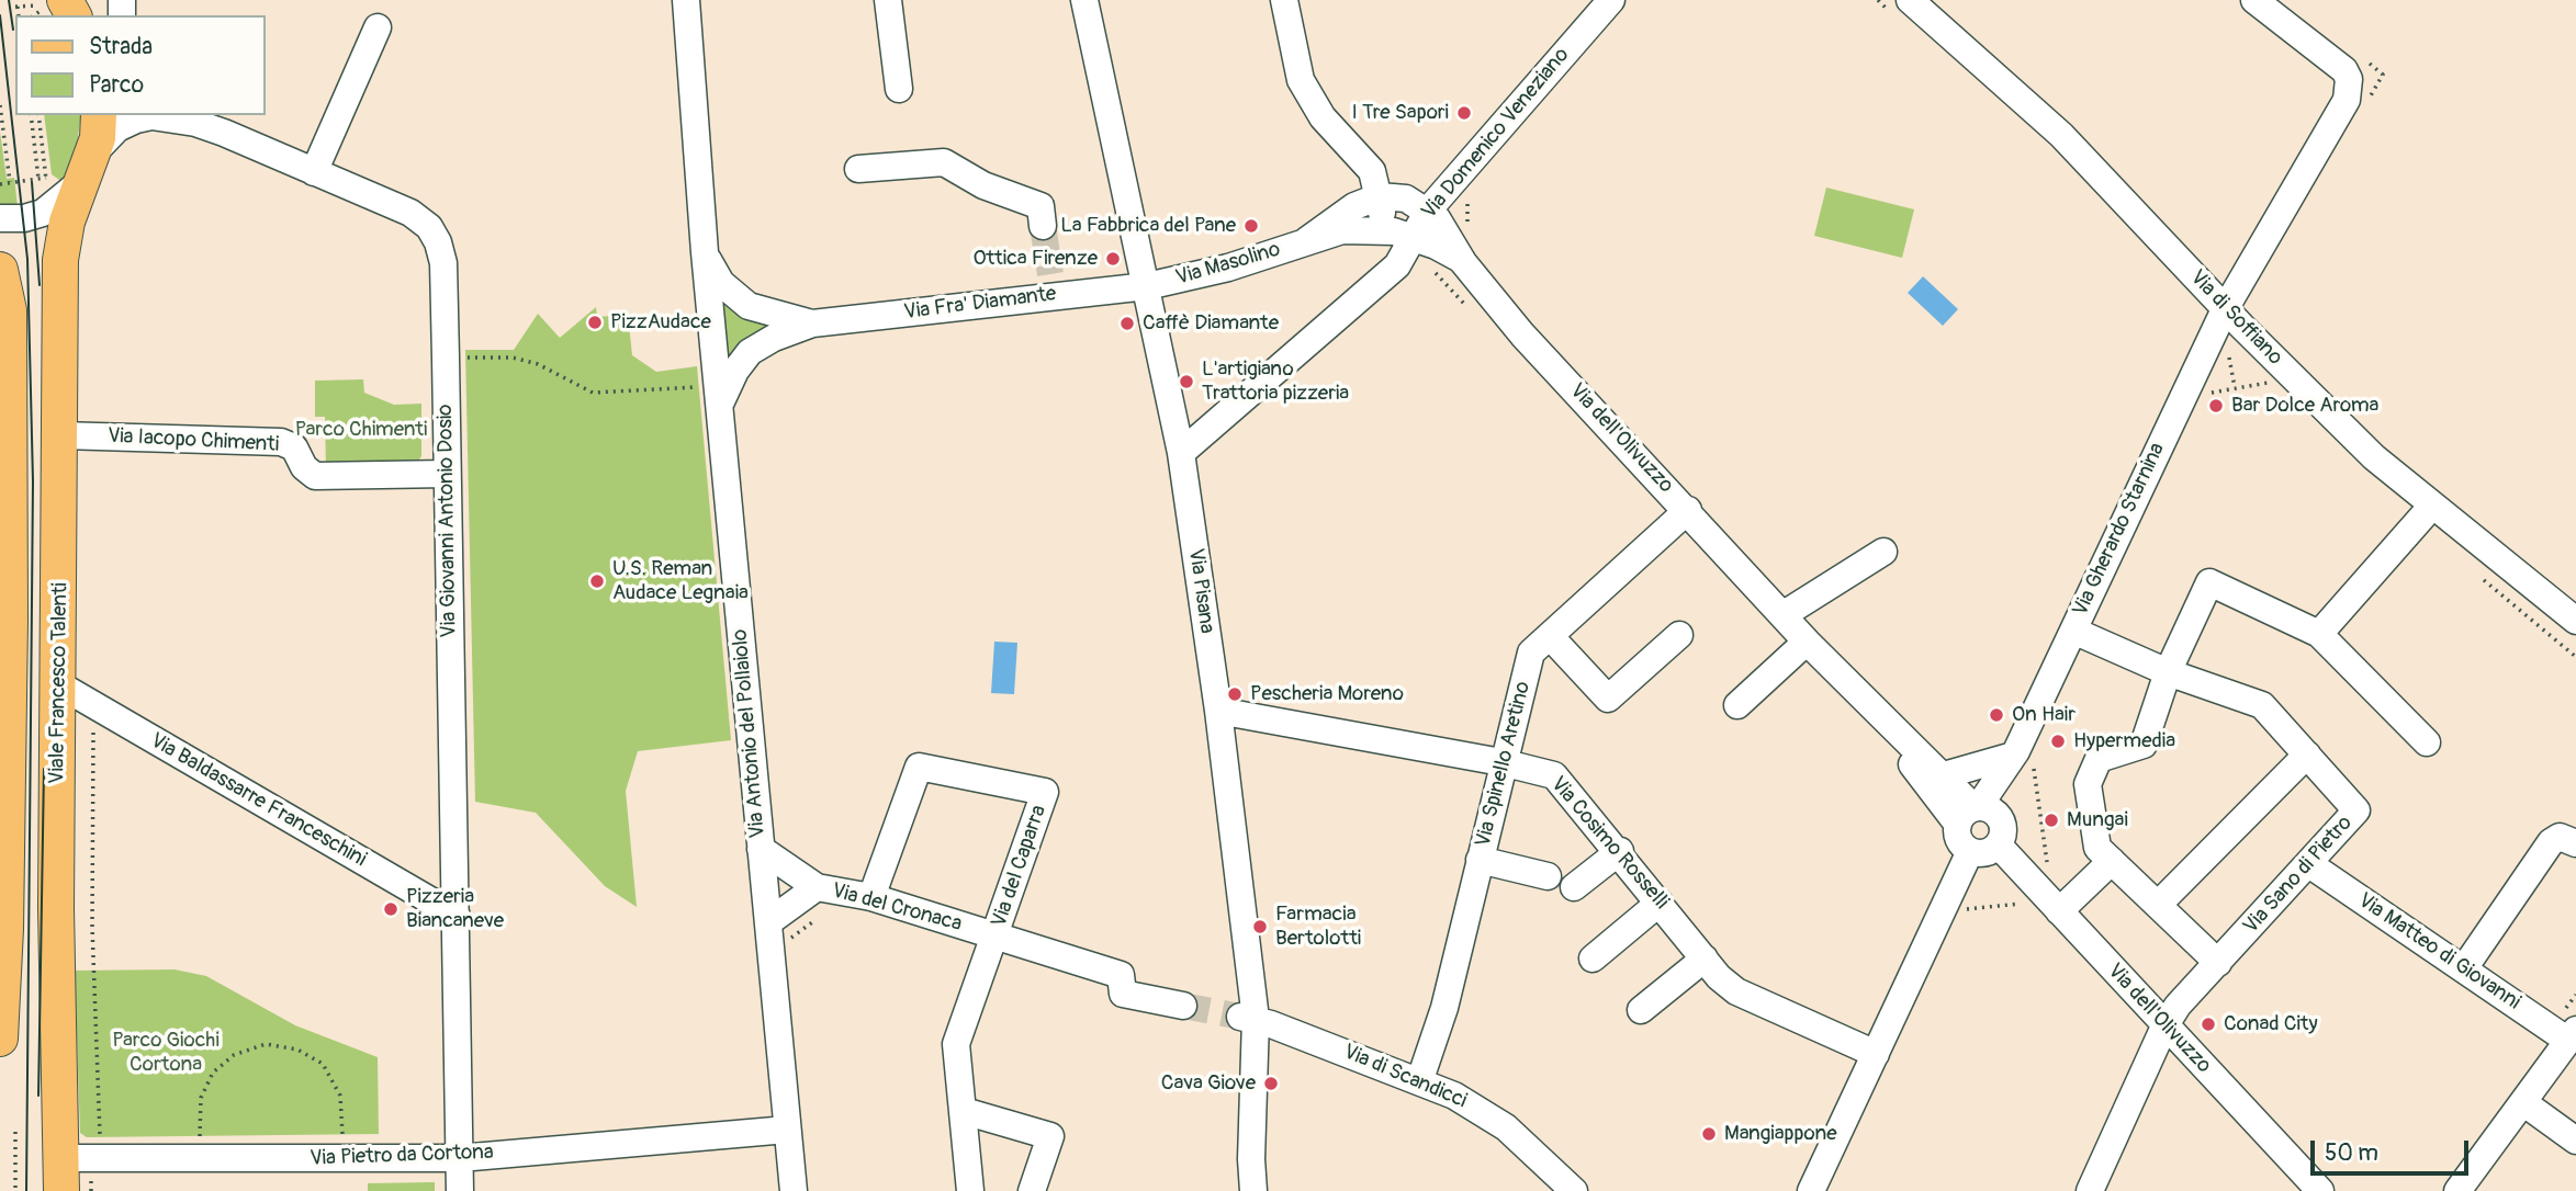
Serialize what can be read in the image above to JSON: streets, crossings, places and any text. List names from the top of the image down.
{
  "streets": {
    "main road": ["Viale Francesco Talenti"],
    "street": [
      "Via Domenico Veneziano",
      "Via Masolino",
      "Via Fra' Diamante",
      "Via di Soffiano",
      "Via dell'Olivuzzo",
      "Via Iacopo Chimenti",
      "Via Giovanni Antonio Dosio",
      "Via Gherardo Starnina",
      "Via Pisana",
      "Via Antonio del Pollaiolo",
      "Via Spinello Aretino",
      "Via Baldassarre Franceschini",
      "Via Cosimo Rosselli",
      "Via del Caparra",
      "Via Sano di Pietro",
      "Via del Cronaca",
      "Via Matteo di Giovanni",
      "Via di Scandicci",
      "Via Pietro da Cortona"
    ]
  },
  "crossings": [
    ["Via Domenico Veneziano", "Via dell'Olivuzzo"],
    ["Via Domenico Veneziano", "Via Pisana"],
    ["Via Masolino", "Via Fra' Diamante"],
    ["Via Masolino", "Via dell'Olivuzzo"],
    ["Via Masolino", "Via Pisana"],
    ["Via Fra' Diamante", "Via Pisana"],
    ["Via Fra' Diamante", "Via Antonio del Pollaiolo"],
    ["Via di Soffiano", "Via Gherardo Starnina"],
    ["Via dell'Olivuzzo", "Via Gherardo Starnina"],
    ["Via dell'Olivuzzo", "Via Spinello Aretino"],
    ["Via dell'Olivuzzo", "Via Sano di Pietro"],
    ["Via Iacopo Chimenti", "Via Giovanni Antonio Dosio"],
    ["Via Iacopo Chimenti", "Viale Francesco Talenti"],
    ["Via Giovanni Antonio Dosio", "Viale Francesco Talenti"],
    ["Via Giovanni Antonio Dosio", "Via Baldassarre Franceschini"],
    ["Via Giovanni Antonio Dosio", "Via Pietro da Cortona"],
    ["Via Gherardo Starnina", "Via Sano di Pietro"],
    ["Via Pisana", "Via Cosimo Rosselli"],
    ["Via Pisana", "Via di Scandicci"],
    ["Viale Francesco Talenti", "Via Baldassarre Franceschini"],
    ["Viale Francesco Talenti", "Via Pietro da Cortona"],
    ["Via Antonio del Pollaiolo", "Via del Cronaca"],
    ["Via Antonio del Pollaiolo", "Via Pietro da Cortona"],
    ["Via Spinello Aretino", "Via Cosimo Rosselli"],
    ["Via Spinello Aretino", "Via di Scandicci"],
    ["Via del Caparra", "Via del Cronaca"],
    ["Via Sano di Pietro", "Via Matteo di Giovanni"]
  ],
  "parks": ["Parco Chimenti", "Parco Giochi Cortona"],
  "places": [
    "I Tre Sapori",
    "La Fabbrica del Pane",
    "Ottica Firenze",
    "PizzAudace",
    "Caffè Diamante",
    "L'artigiano Trattoria pizzeria",
    "Bar Dolce Aroma",
    "U.S. Reman Audace Legnaia",
    "Pescheria Moreno",
    "On Hair",
    "Hypermedia",
    "Mungai",
    "Pizzeria Biancaneve",
    "Farmacia Bertolotti",
    "Conad City",
    "Cava Giove",
    "Mangiappone"
  ],
  "legend": ["Strada", "Parco"],
  "scale_bar": "50 m"
}
